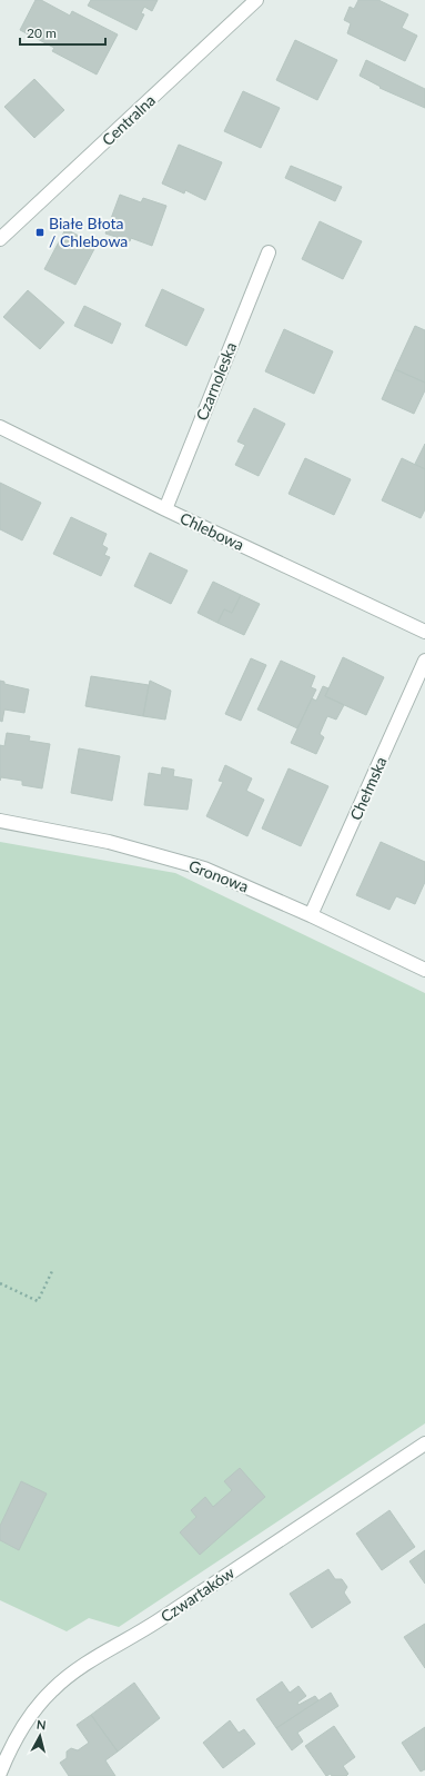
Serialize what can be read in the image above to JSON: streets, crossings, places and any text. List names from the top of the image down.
{
  "streets": {
    "street": [
      "Centralna",
      "Czarnoleska",
      "Chlebowa",
      "Chełmska",
      "Gronowa",
      "Czwartaków"
    ]
  },
  "crossings": [
    ["Czarnoleska", "Chlebowa"],
    ["Chełmska", "Gronowa"]
  ],
  "places": {
    "transit": ["Białe Błota / Chlebowa"]
  },
  "scale_bar": "20 m",
  "north": "top"
}
